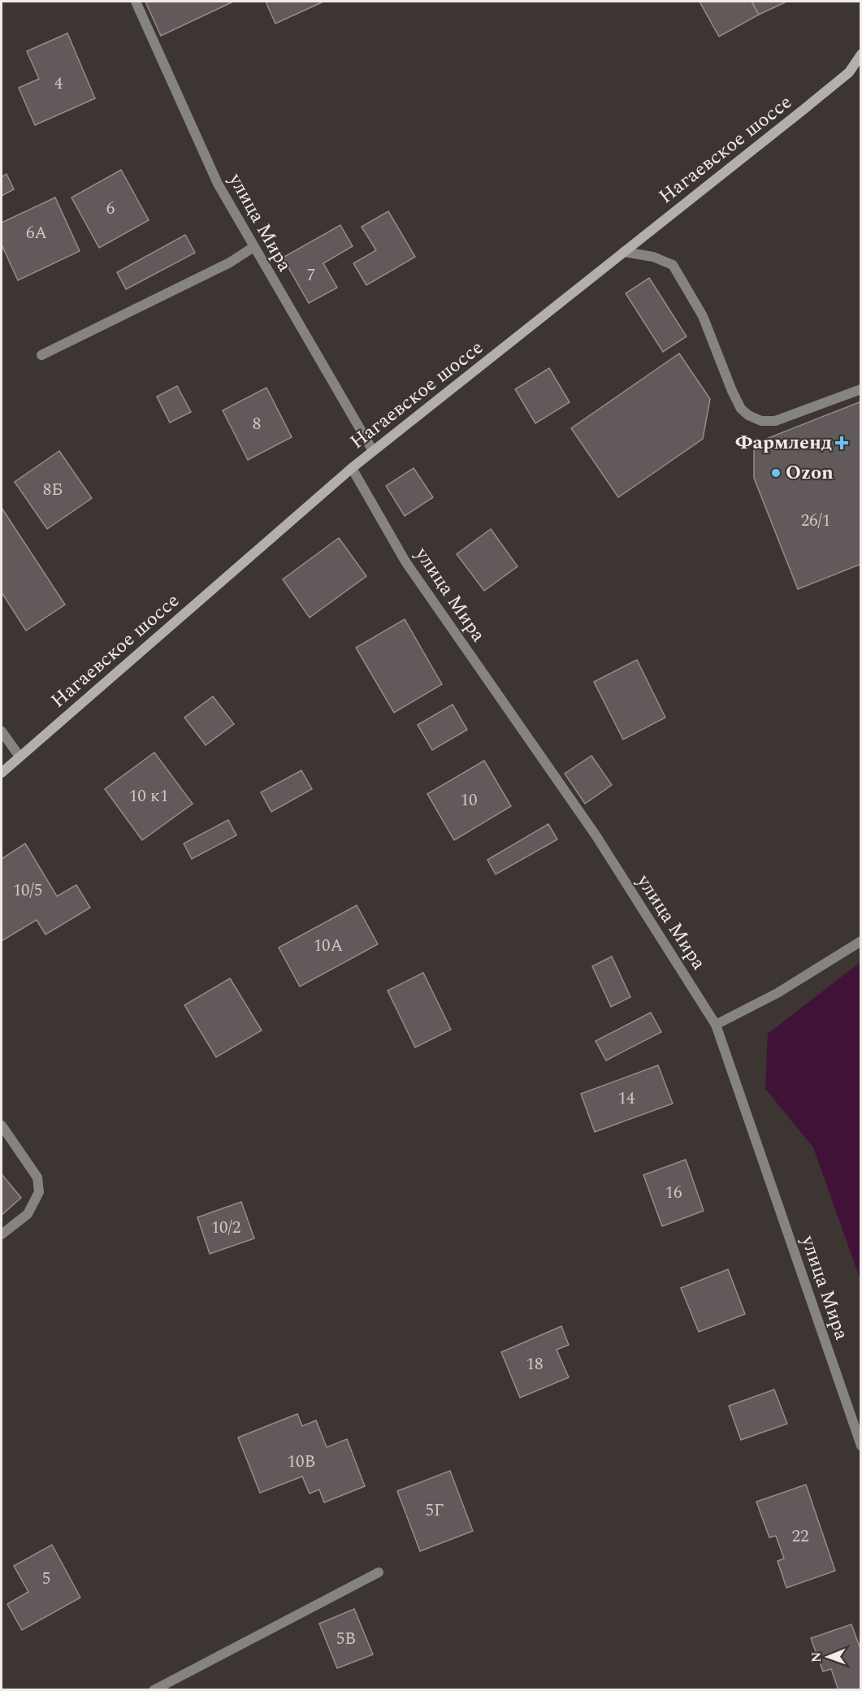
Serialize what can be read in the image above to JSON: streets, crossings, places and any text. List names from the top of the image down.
{
  "streets": {
    "street": ["Нагаевское шоссе", "улица Мира"]
  },
  "crossings": [
    ["Нагаевское шоссе", "улица Мира"]
  ],
  "places": {
    "health": ["Фармленд"],
    "other": ["Ozon"]
  },
  "house_numbers": [
    "4",
    "6",
    "6А",
    "7",
    "8",
    "8Б",
    "26/1",
    "10 к1",
    "10",
    "10/5",
    "10А",
    "14",
    "16",
    "10/2",
    "18",
    "10В",
    "5Г",
    "22",
    "5",
    "5В"
  ],
  "north": "left"
}
